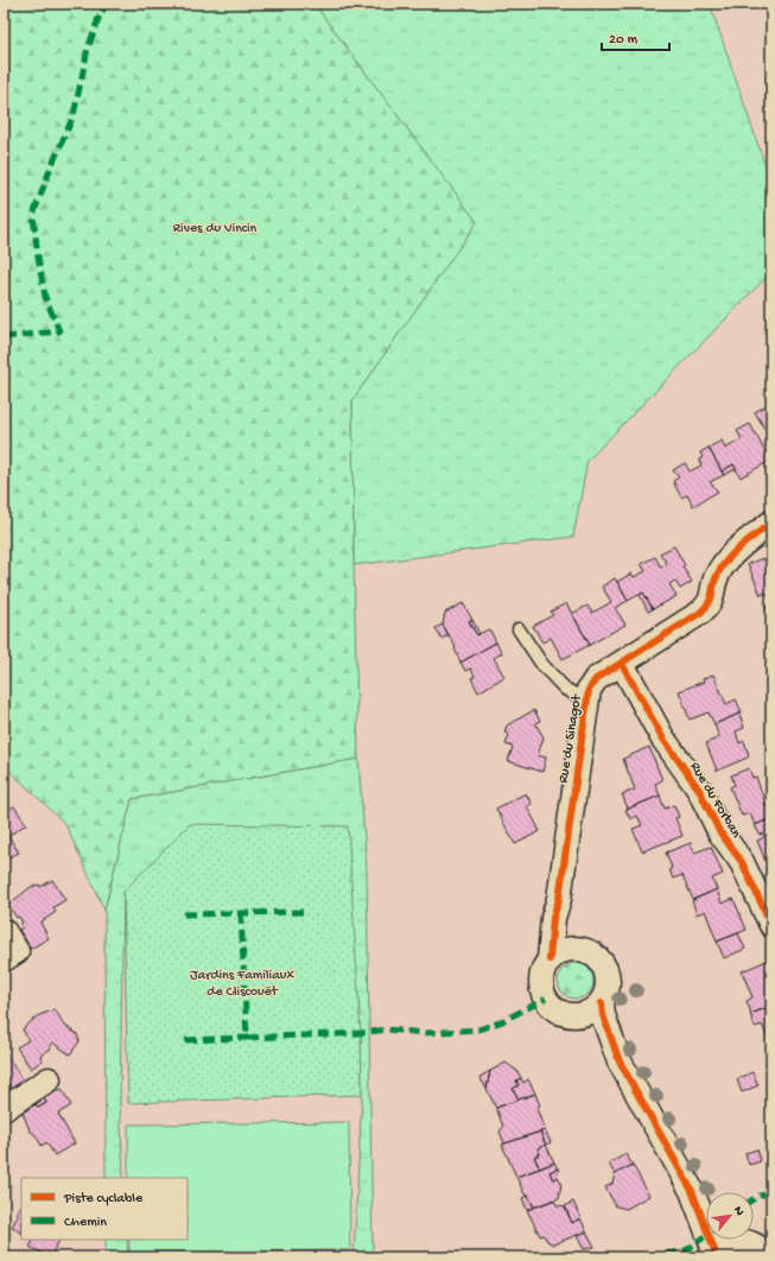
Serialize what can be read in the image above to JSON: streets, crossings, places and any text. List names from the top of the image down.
{
  "streets": {
    "street": ["Rue du Sinagot", "Rue du Forban"]
  },
  "crossings": [
    ["Rue du Sinagot", "Rue du Forban"]
  ],
  "parks": ["Rives du Vincin", "Jardins Familiaux de Cliscouët"],
  "legend": ["Piste cyclable", "Chemin"],
  "scale_bar": "20 m",
  "north": "top right"
}
